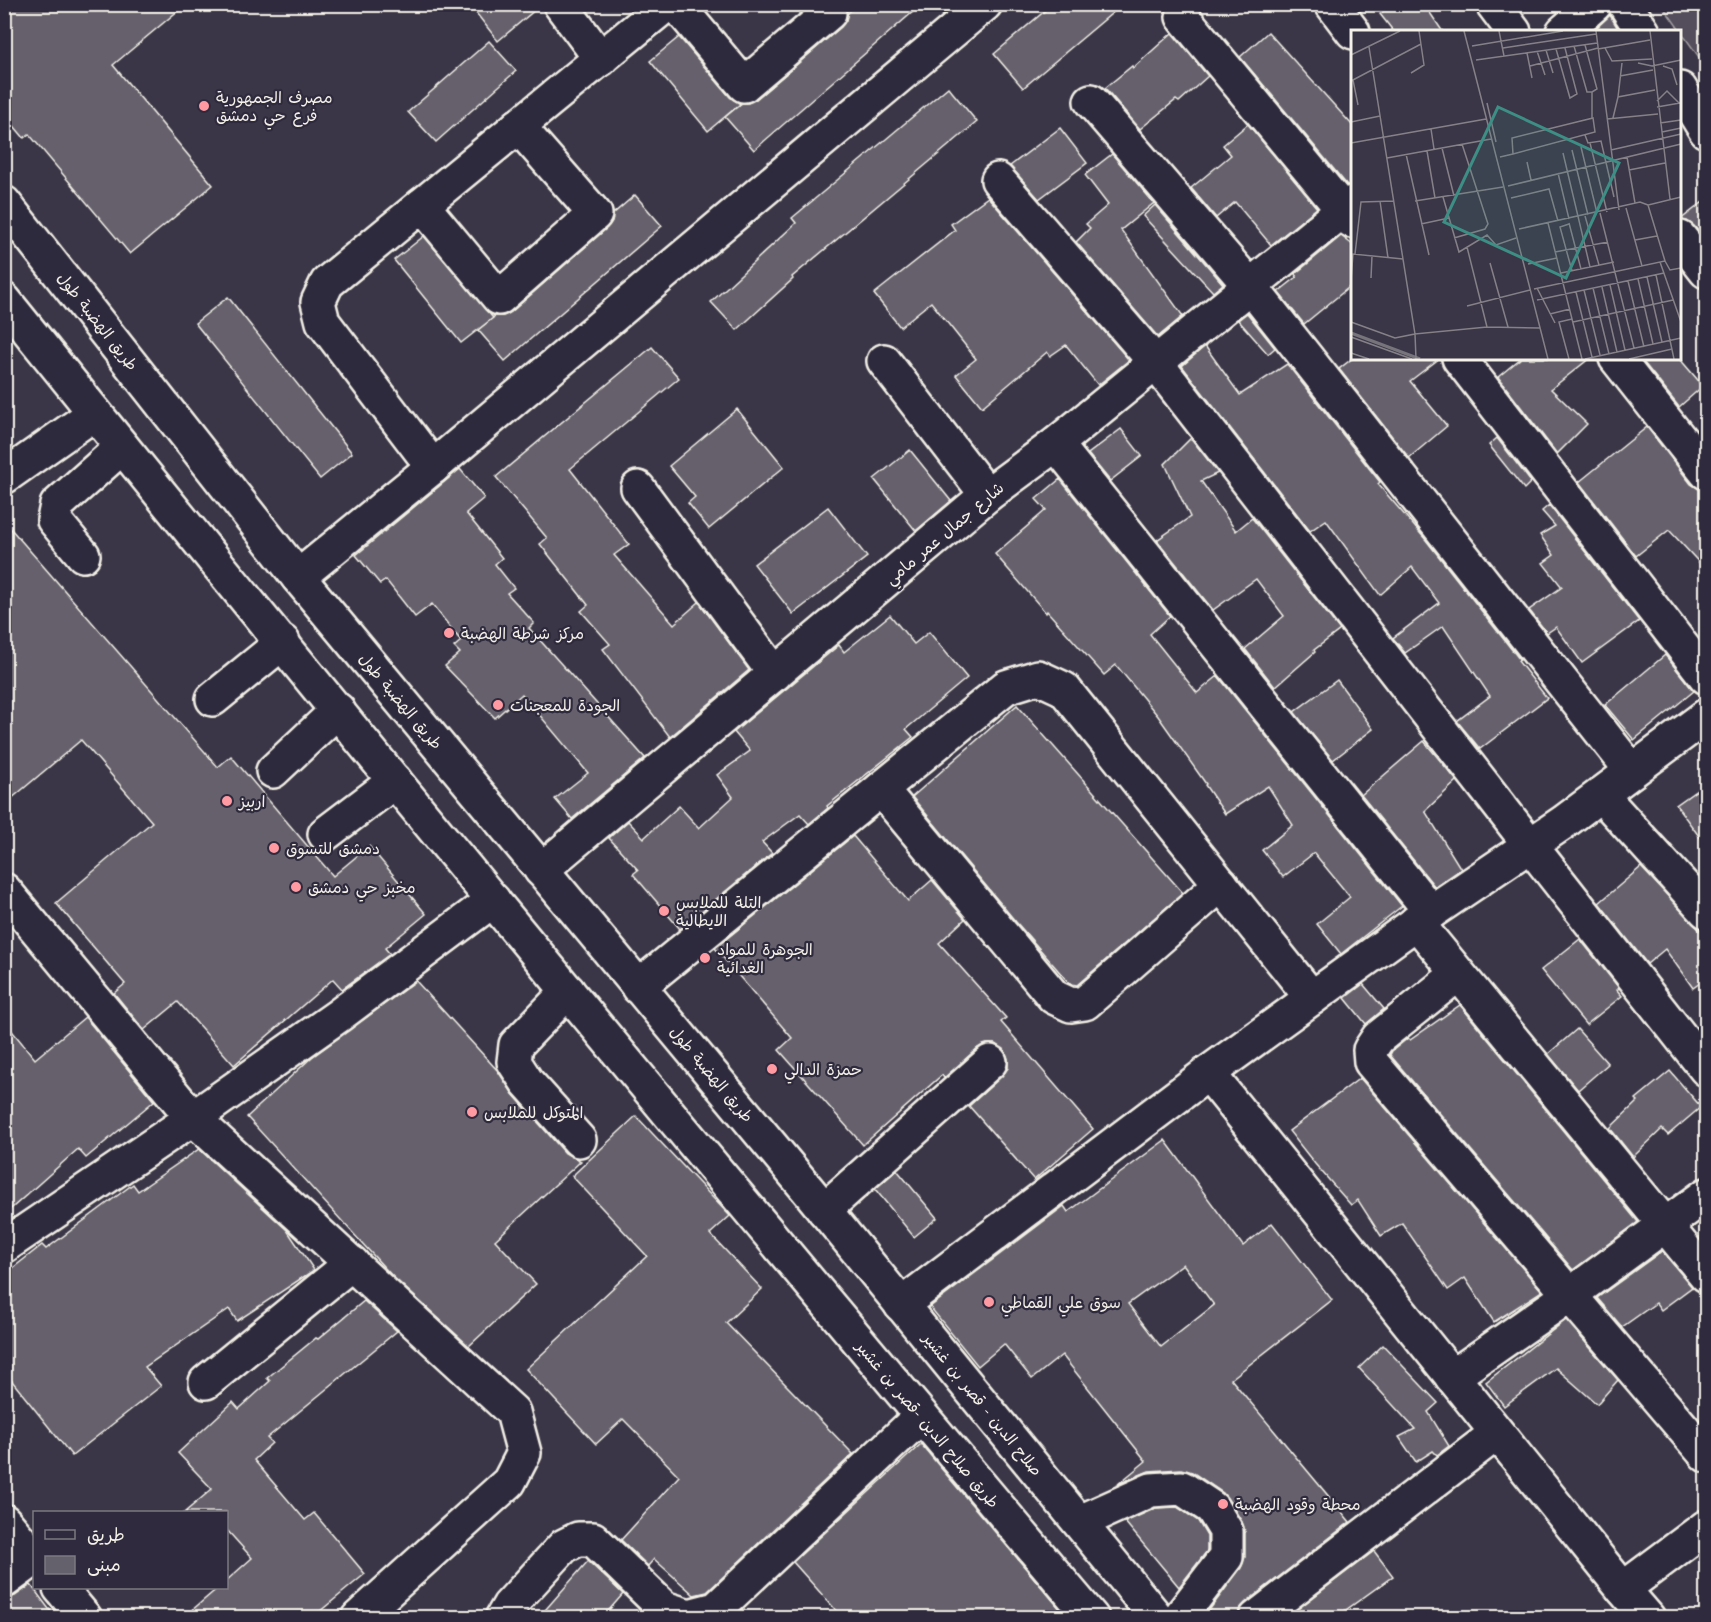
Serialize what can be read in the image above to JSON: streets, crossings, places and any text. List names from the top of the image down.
{
  "streets": {
    "main road": [
      "طريق الهضبة طول",
      "شارع جمال عمر مامي",
      "صلاح الدين - قصر بن غشير",
      "طريق صلاح الدين -قصر بن غشير"
    ]
  },
  "crossings": [
    ["طريق الهضبة طول", "شارع جمال عمر مامي"],
    ["طريق الهضبة طول", "صلاح الدين - قصر بن غشير"]
  ],
  "places": [
    "مصرف الجمهورية فرع حي دمشق",
    "مركز شرطة الهضبة",
    "الجودة للمعجنات",
    "اربيز",
    "دمشق للتسوق",
    "مخبز حي دمشق",
    "التلة للملابس الايطالية",
    "الجوهرة للمواد الغدائية",
    "حمزة الدالي",
    "المتوكل للملابس",
    "سوق علي القماطي",
    "محطة وقود الهضبة"
  ],
  "legend": ["طريق", "مبنى"]
}
